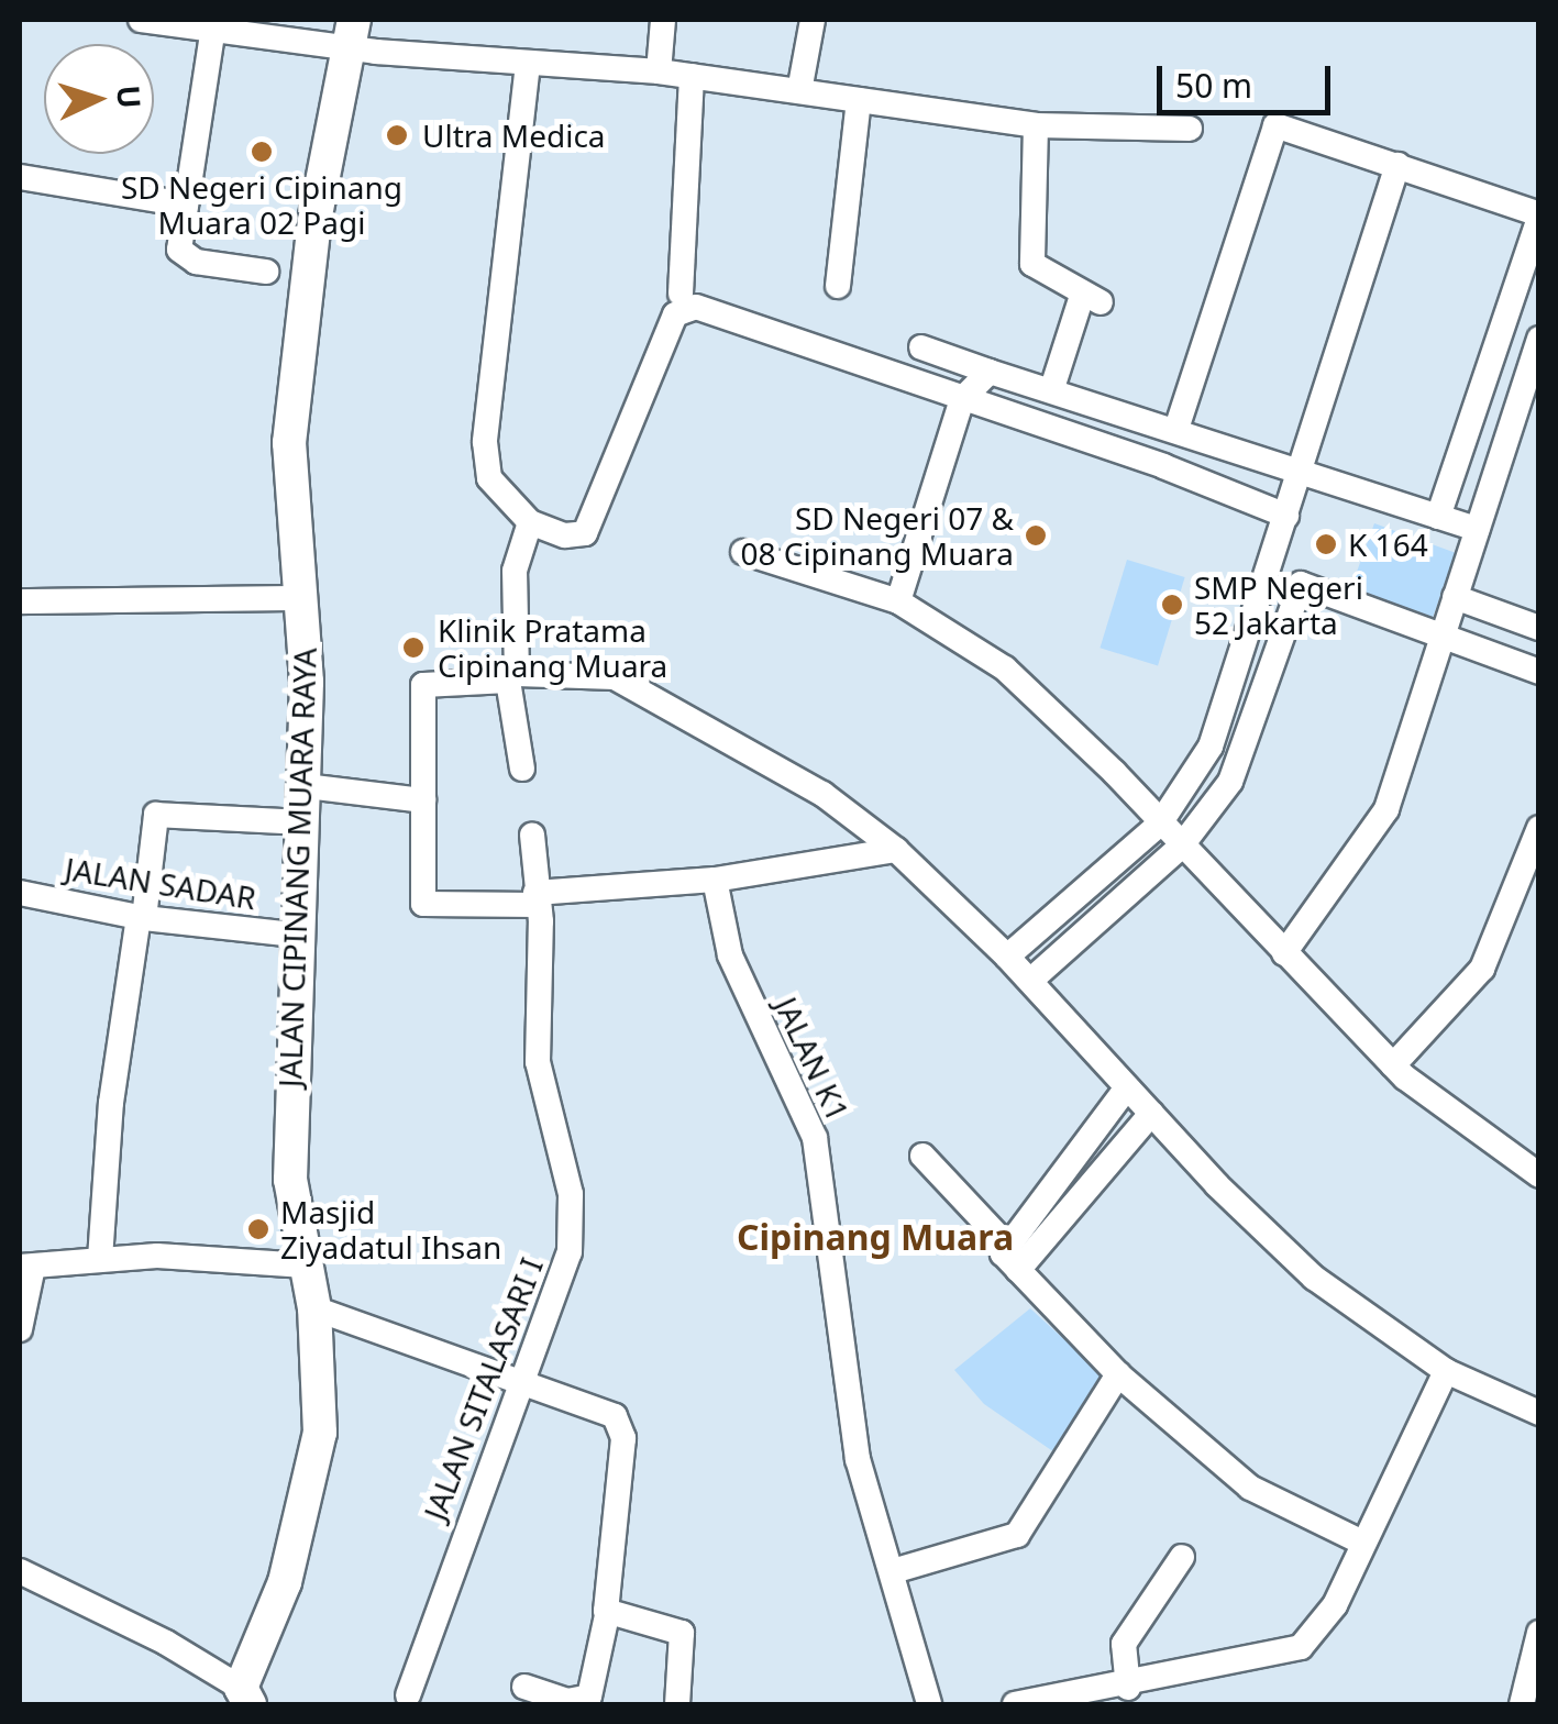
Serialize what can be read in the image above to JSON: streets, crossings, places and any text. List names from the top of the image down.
{
  "streets": {
    "street": [
      "JALAN CIPINANG MUARA RAYA",
      "JALAN SADAR",
      "JALAN K1",
      "JALAN SITALASARI I"
    ]
  },
  "crossings": [
    ["JALAN CIPINANG MUARA RAYA", "JALAN SADAR"]
  ],
  "districts": ["Cipinang Muara"],
  "places": [
    "Ultra Medica",
    "SD Negeri Cipinang Muara 02 Pagi",
    "SD Negeri 07 & 08 Cipinang Muara",
    "K 164",
    "SMP Negeri 52 Jakarta",
    "Klinik Pratama Cipinang Muara",
    "Masjid Ziyadatul Ihsan"
  ],
  "scale_bar": "50 m",
  "north": "right"
}
